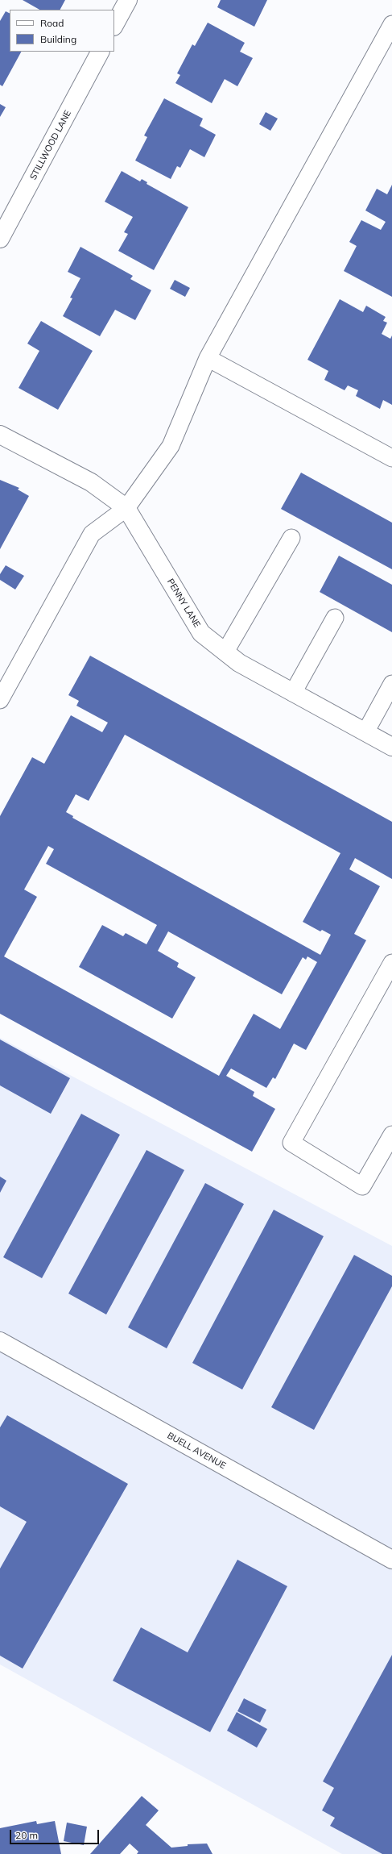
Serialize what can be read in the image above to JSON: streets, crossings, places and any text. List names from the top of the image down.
{
  "streets": {
    "street": ["STILLWOOD LANE", "PENNY LANE", "BUELL AVENUE"]
  },
  "legend": ["Road", "Building"],
  "scale_bar": "20 m"
}
